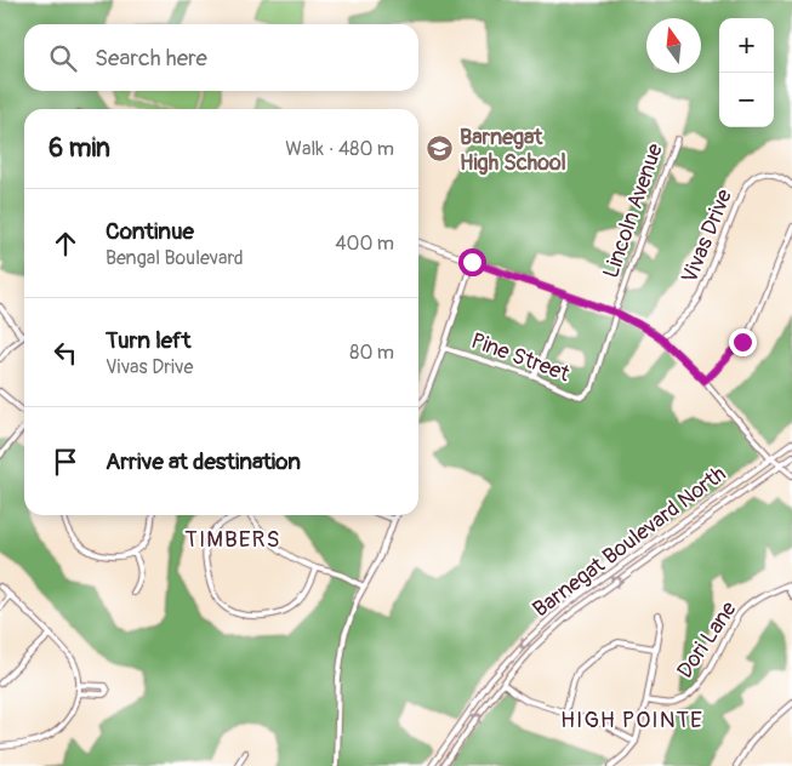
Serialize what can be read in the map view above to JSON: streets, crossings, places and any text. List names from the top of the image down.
{
  "streets": {
    "street": [
      "Lincoln Avenue",
      "Vivas Drive",
      "Pine Street",
      "Barnegat Boulevard North",
      "Dori Lane"
    ]
  },
  "crossings": [
    ["Lincoln Avenue", "Pine Street"]
  ],
  "districts": ["TIMBERS", "HIGH POINTE"],
  "places": {
    "school or university": ["Barnegat High School"]
  },
  "north": "top",
  "page": {
    "map_buttons": ["+", "−"],
    "search": "Search here",
    "heading": ["6 min", "Walk · 480 m"],
    "list": [
      ["Continue", "Bengal Boulevard", "400 m"],
      ["Turn left", "Vivas Drive", "80 m"],
      "Arrive at destination"
    ]
  }
}
